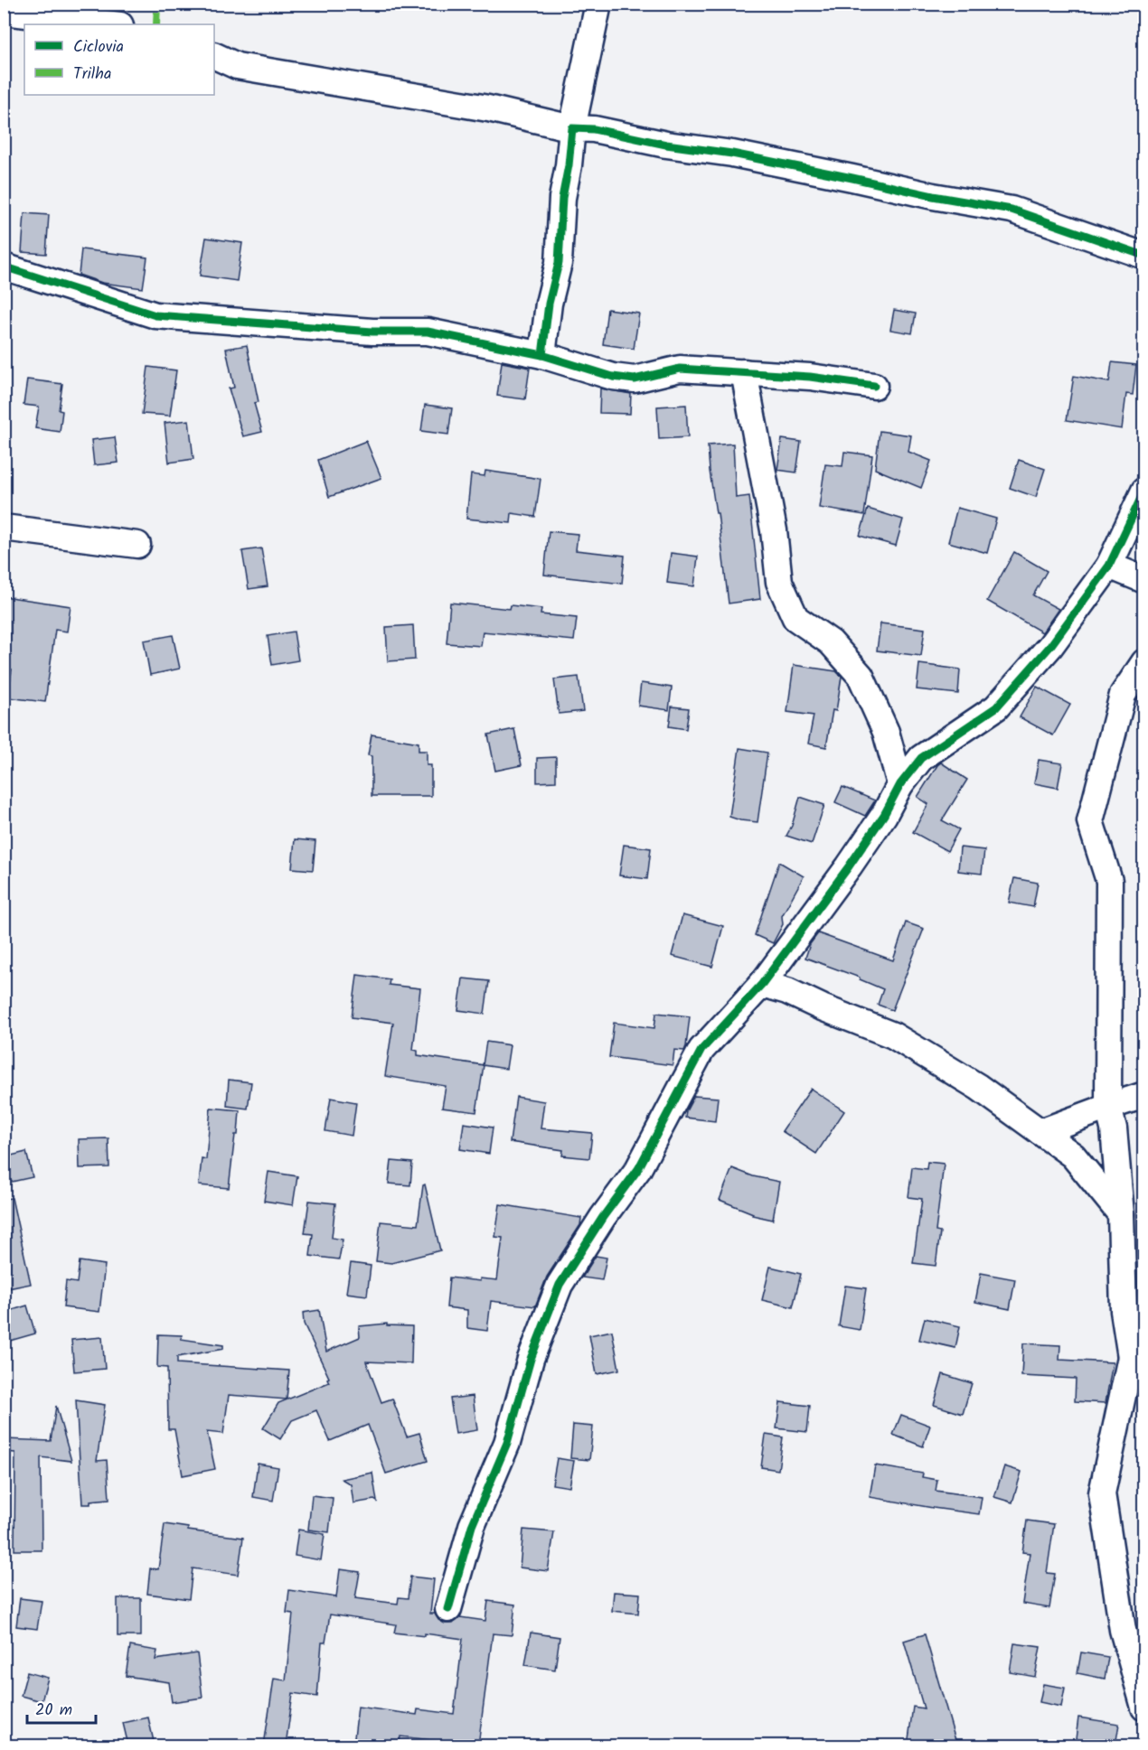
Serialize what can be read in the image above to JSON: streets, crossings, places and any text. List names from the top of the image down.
{
  "legend": ["Ciclovia", "Trilha"],
  "scale_bar": "20 m"
}
